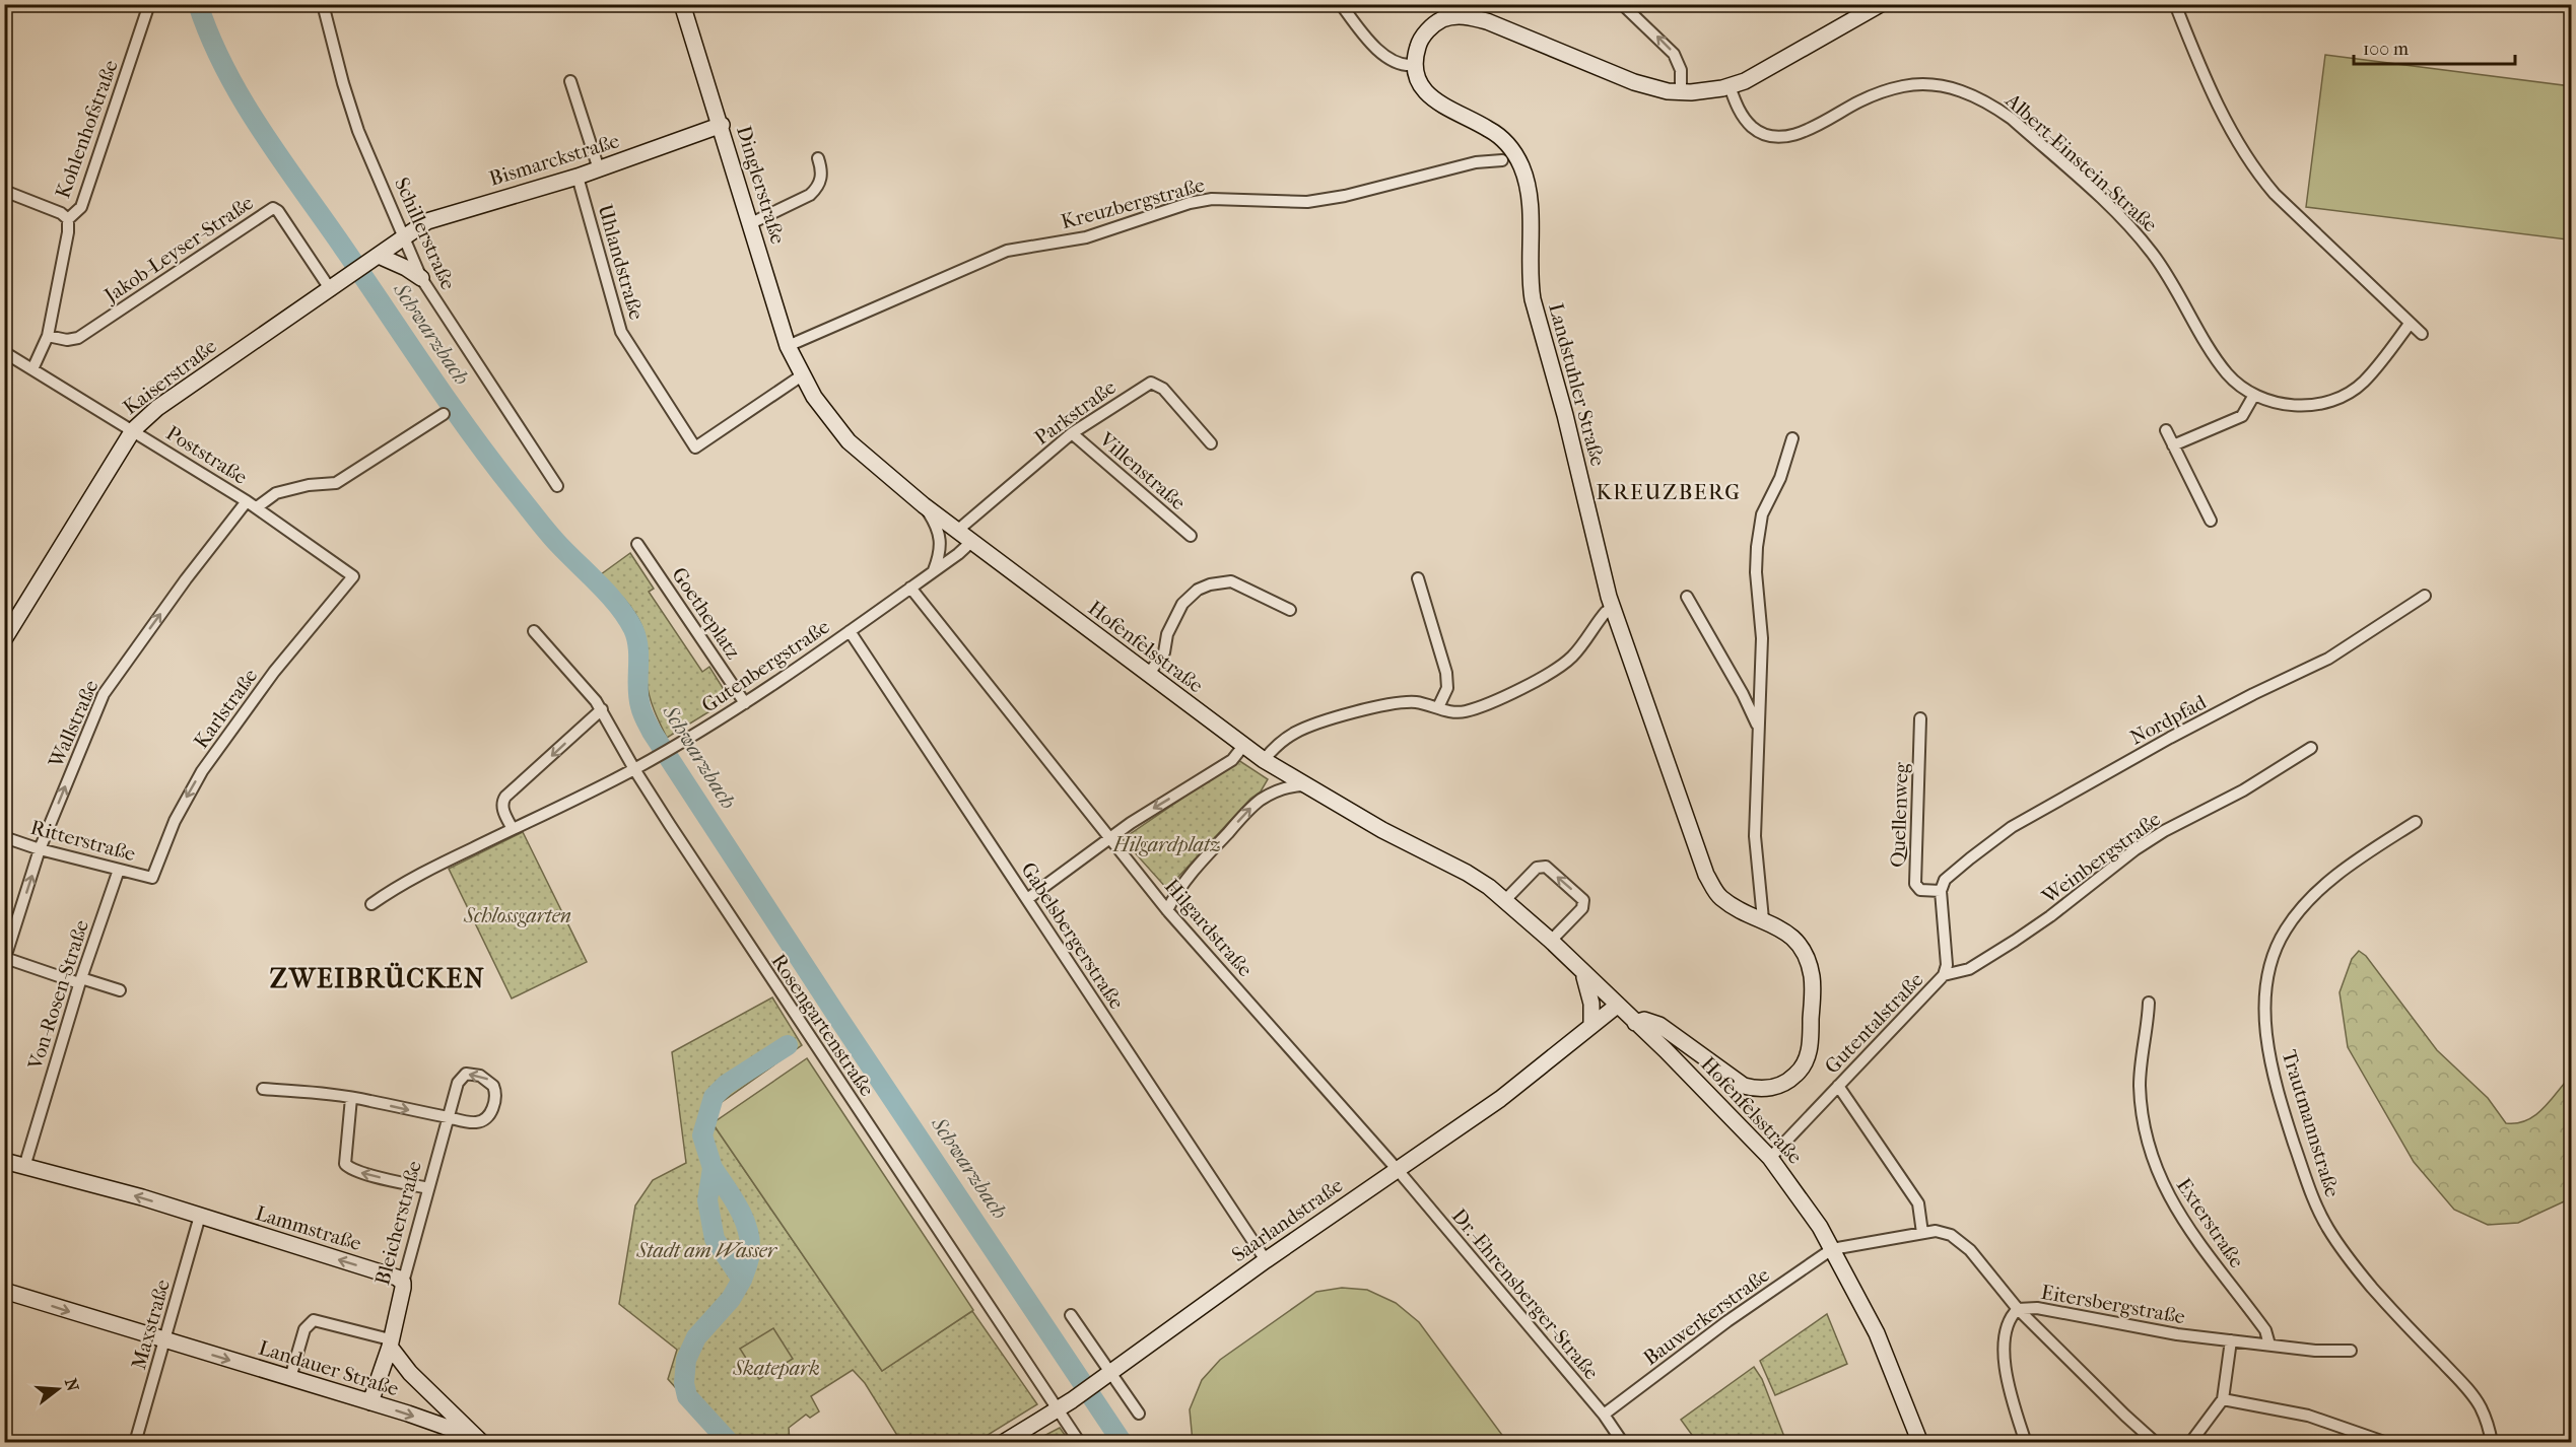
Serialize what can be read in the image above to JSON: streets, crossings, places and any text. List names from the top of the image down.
{
  "streets": {
    "main road": [
      "Bismarckstraße",
      "Dinglerstraße",
      "Kaiserstraße",
      "Landstuhler Straße",
      "Hofenfelsstraße",
      "Saarlandstraße",
      "Bleicherstraße",
      "Lammstraße",
      "Landauer Straße"
    ],
    "street": [
      "Kohlenhofstraße",
      "Albert-Einstein-Straße",
      "Kreuzbergstraße",
      "Schillerstraße",
      "Jakob-Leyser-Straße",
      "Uhlandstraße",
      "Parkstraße",
      "Poststraße",
      "Villenstraße",
      "Goetheplatz",
      "Gutenbergstraße",
      "Karlstraße",
      "Nordpfad",
      "Wallstraße",
      "Quellenweg",
      "Ritterstraße",
      "Weinbergstraße",
      "Hilgardstraße",
      "Gabelsbergerstraße",
      "Von-Rosen-Straße",
      "Gutentalstraße",
      "Rosengartenstraße",
      "Trautmannstraße",
      "Exterstraße",
      "Dr.-Ehrensberger-Straße",
      "Eitersbergstraße",
      "Bauwerkerstraße",
      "Maxstraße"
    ]
  },
  "crossings": [
    ["Kohlenhofstraße", "Jakob-Leyser-Straße"],
    ["Kohlenhofstraße", "Poststraße"],
    ["Bismarckstraße", "Dinglerstraße"],
    ["Bismarckstraße", "Schillerstraße"],
    ["Bismarckstraße", "Uhlandstraße"],
    ["Bismarckstraße", "Kaiserstraße"],
    ["Dinglerstraße", "Kreuzbergstraße"],
    ["Dinglerstraße", "Uhlandstraße"],
    ["Dinglerstraße", "Hofenfelsstraße"],
    ["Schillerstraße", "Kaiserstraße"],
    ["Jakob-Leyser-Straße", "Kaiserstraße"],
    ["Uhlandstraße", "Hofenfelsstraße"],
    ["Kaiserstraße", "Poststraße"],
    ["Landstuhler Straße", "Hofenfelsstraße"],
    ["Parkstraße", "Villenstraße"],
    ["Parkstraße", "Hofenfelsstraße"],
    ["Poststraße", "Karlstraße"],
    ["Poststraße", "Wallstraße"],
    ["Goetheplatz", "Gutenbergstraße"],
    ["Hofenfelsstraße", "Gutenbergstraße"],
    ["Hofenfelsstraße", "Gutentalstraße"],
    ["Hofenfelsstraße", "Saarlandstraße"],
    ["Hofenfelsstraße", "Eitersbergstraße"],
    ["Hofenfelsstraße", "Bauwerkerstraße"],
    ["Gutenbergstraße", "Hilgardstraße"],
    ["Gutenbergstraße", "Gabelsbergerstraße"],
    ["Gutenbergstraße", "Rosengartenstraße"],
    ["Karlstraße", "Ritterstraße"],
    ["Nordpfad", "Quellenweg"],
    ["Nordpfad", "Gutentalstraße"],
    ["Wallstraße", "Ritterstraße"],
    ["Wallstraße", "Von-Rosen-Straße"],
    ["Quellenweg", "Gutentalstraße"],
    ["Ritterstraße", "Von-Rosen-Straße"],
    ["Weinbergstraße", "Gutentalstraße"],
    ["Hilgardstraße", "Saarlandstraße"],
    ["Hilgardstraße", "Dr.-Ehrensberger-Straße"],
    ["Gabelsbergerstraße", "Saarlandstraße"],
    ["Von-Rosen-Straße", "Lammstraße"],
    ["Rosengartenstraße", "Saarlandstraße"],
    ["Saarlandstraße", "Dr.-Ehrensberger-Straße"],
    ["Bleicherstraße", "Lammstraße"],
    ["Bleicherstraße", "Landauer Straße"],
    ["Exterstraße", "Eitersbergstraße"],
    ["Lammstraße", "Maxstraße"],
    ["Dr.-Ehrensberger-Straße", "Bauwerkerstraße"],
    ["Eitersbergstraße", "Bauwerkerstraße"],
    ["Maxstraße", "Landauer Straße"]
  ],
  "one_way": [
    "Karlstraße",
    "Wallstraße",
    "Lammstraße",
    "Landauer Straße"
  ],
  "districts": ["KREUZBERG", "ZWEIBRÜCKEN"],
  "water": ["Schwarzbach"],
  "parks": [
    "Hilgardplatz",
    "Schlossgarten",
    "Stadt am Wasser",
    "Skatepark"
  ],
  "scale_bar": "100 m",
  "north": "right"
}
